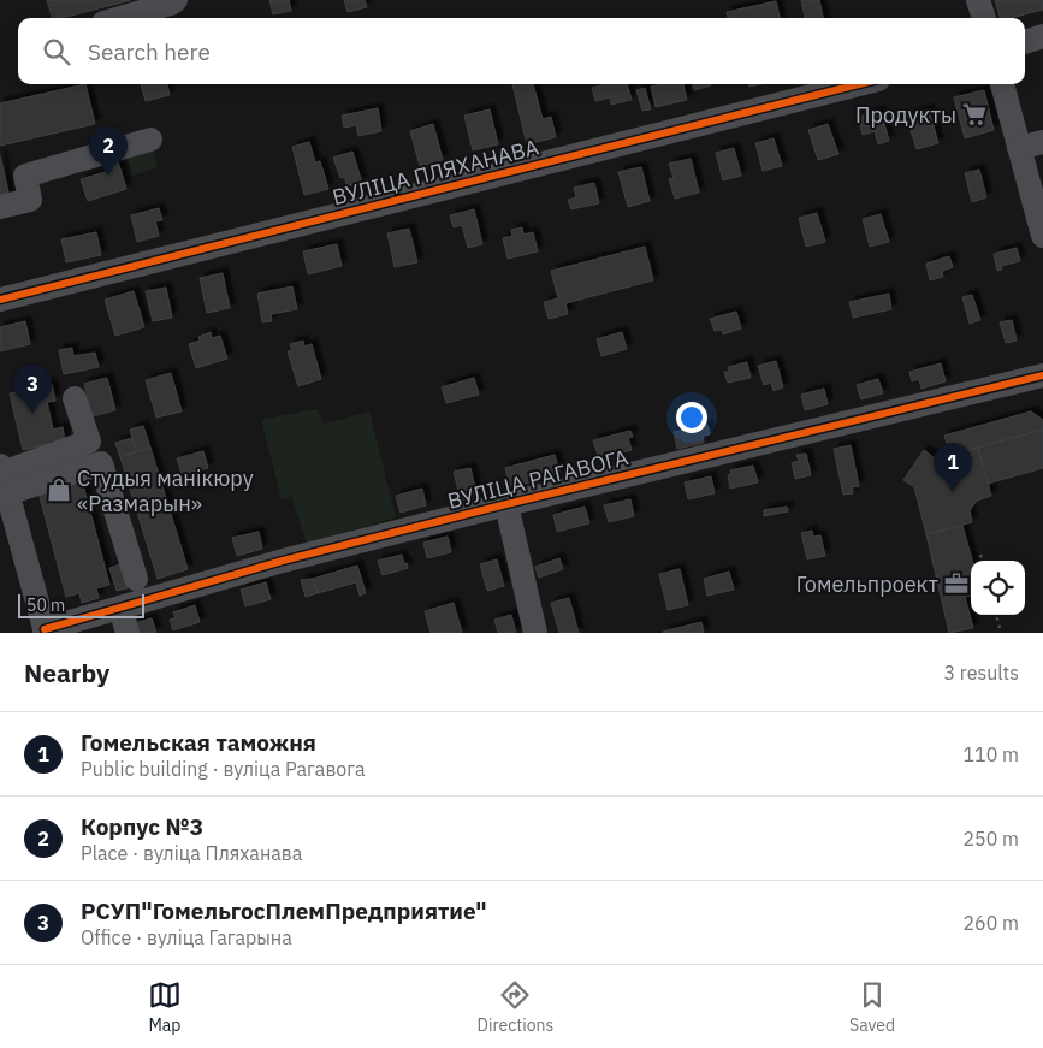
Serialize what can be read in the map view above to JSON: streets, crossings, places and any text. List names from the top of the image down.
{
  "streets": {
    "street": ["ВУЛІЦА ПЛЯХАНАВА", "ВУЛІЦА РАГАВОГА"]
  },
  "places": {
    "supermarket": ["Продукты"],
    "shop": ["Студыя манікюру «Размарын»"],
    "office": ["Гомельпроект"]
  },
  "scale_bar": "50 m",
  "page": {
    "search": "Search here",
    "pins": ["2", "3", "1"],
    "scale": "50 m",
    "heading": ["Nearby", "3 results"],
    "list": [
      {
        "mark": "1",
        "name": "Гомельская таможня",
        "note": "Public building · вуліца Рагавога",
        "value": "110 m"
      },
      {
        "mark": "2",
        "name": "Корпус №3",
        "note": "Place · вуліца Пляханава",
        "value": "250 m"
      },
      {
        "mark": "3",
        "name": "РСУП\"ГомельгосПлемПредприятие\"",
        "note": "Office · вуліца Гагарына",
        "value": "260 m"
      }
    ],
    "nav": ["Map", "Directions", "Saved"]
  }
}
